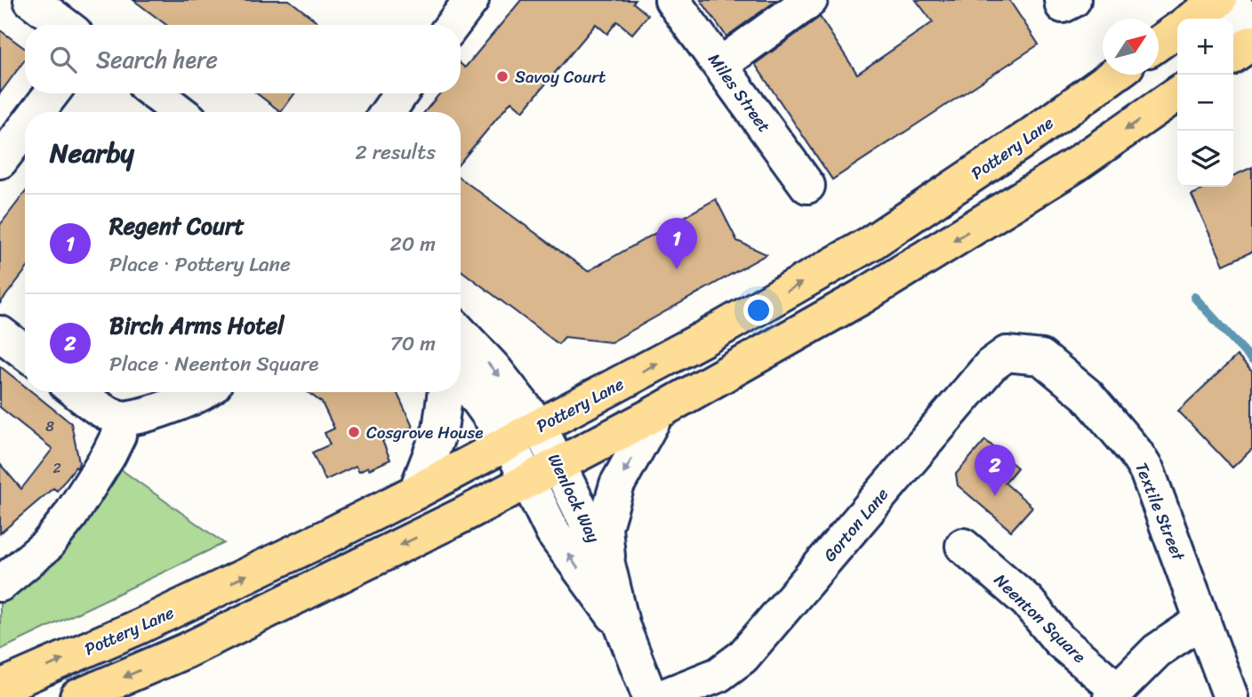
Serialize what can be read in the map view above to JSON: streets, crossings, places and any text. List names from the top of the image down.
{
  "streets": {
    "highway": ["Pottery Lane"],
    "street": [
      "Miles Street",
      "Wenlock Way",
      "Textile Street",
      "Gorton Lane",
      "Neenton Square"
    ]
  },
  "crossings": [
    ["Pottery Lane", "Wenlock Way"],
    ["Textile Street", "Gorton Lane"]
  ],
  "places": ["Savoy Court", "Cosgrove House"],
  "house_numbers": ["8", "2"],
  "north": "top right",
  "page": {
    "map_buttons": ["+", "−"],
    "search": "Search here",
    "heading": ["Nearby", "2 results"],
    "list": [
      {
        "mark": "1",
        "name": "Regent Court",
        "note": "Place · Pottery Lane",
        "value": "20 m"
      },
      {
        "mark": "2",
        "name": "Birch Arms Hotel",
        "note": "Place · Neenton Square",
        "value": "70 m"
      }
    ],
    "pins": ["1", "2"]
  }
}
